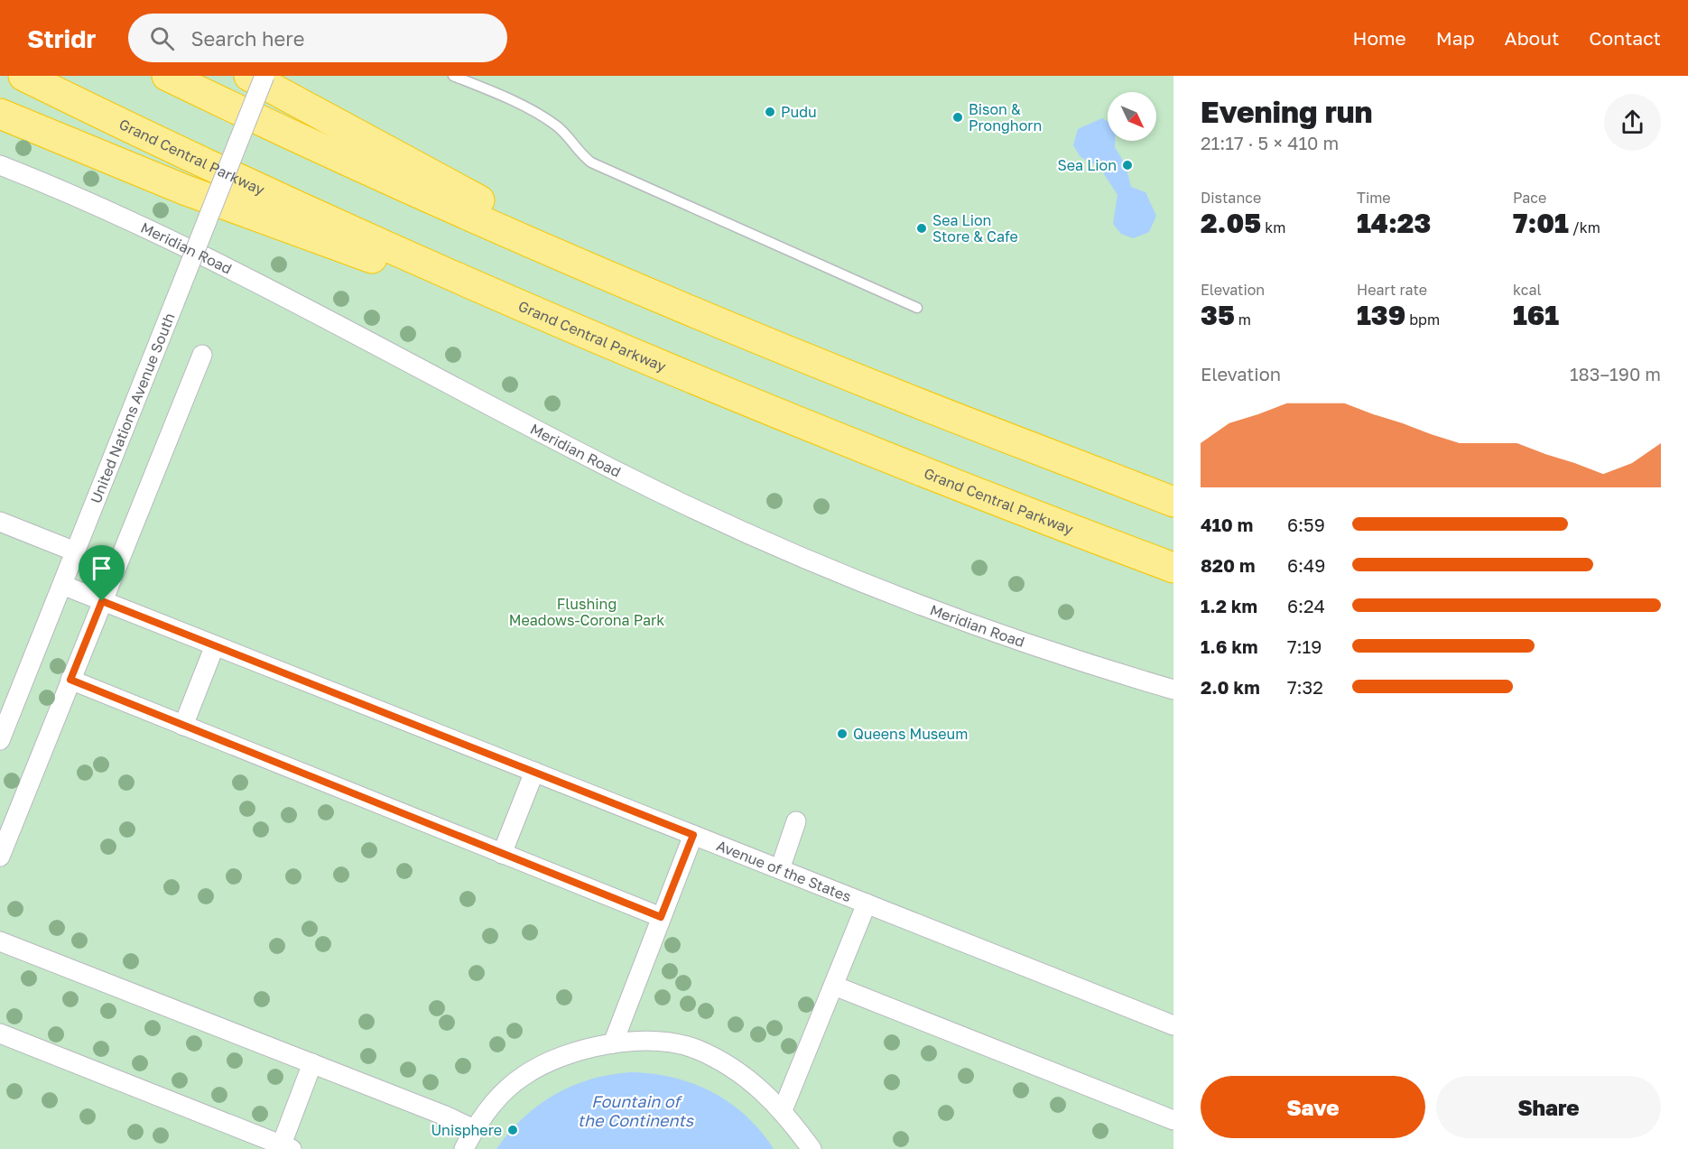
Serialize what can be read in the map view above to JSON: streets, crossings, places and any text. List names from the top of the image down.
{
  "streets": {
    "highway": ["Grand Central Parkway"],
    "street": ["Meridian Road", "United Nations Avenue South", "Avenue of the States"]
  },
  "crossings": [
    ["United Nations Avenue South", "Avenue of the States"]
  ],
  "water": ["Fountain of the Continents"],
  "parks": ["Flushing Meadows-Corona Park"],
  "places": [
    "Pudu",
    "Bison & Pronghorn",
    "Sea Lion",
    "Sea Lion Store & Cafe",
    "Queens Museum",
    "Unisphere"
  ],
  "north": "bottom right",
  "page": {
    "header": "Stridr",
    "search": "Search here",
    "nav": [
      "Home",
      "Map",
      "About",
      "Contact"
    ],
    "heading": ["Evening run", "21:17 · 5 × 410 m"],
    "stats": [
      ["Distance", "2.05 km"],
      ["Time", "14:23"],
      ["Pace", "7:01 /km"],
      ["Elevation", "35 m"],
      ["Heart rate", "139 bpm"],
      ["kcal", "161"]
    ],
    "chart": ["Elevation", "183–190 m"],
    "list": [
      {
        "name": "410 m",
        "note": "6:59"
      },
      {
        "name": "820 m",
        "note": "6:49"
      },
      {
        "name": "1.2 km",
        "note": "6:24"
      },
      {
        "name": "1.6 km",
        "note": "7:19"
      },
      {
        "name": "2.0 km",
        "note": "7:32"
      }
    ],
    "buttons": ["Save", "Share"]
  }
}
